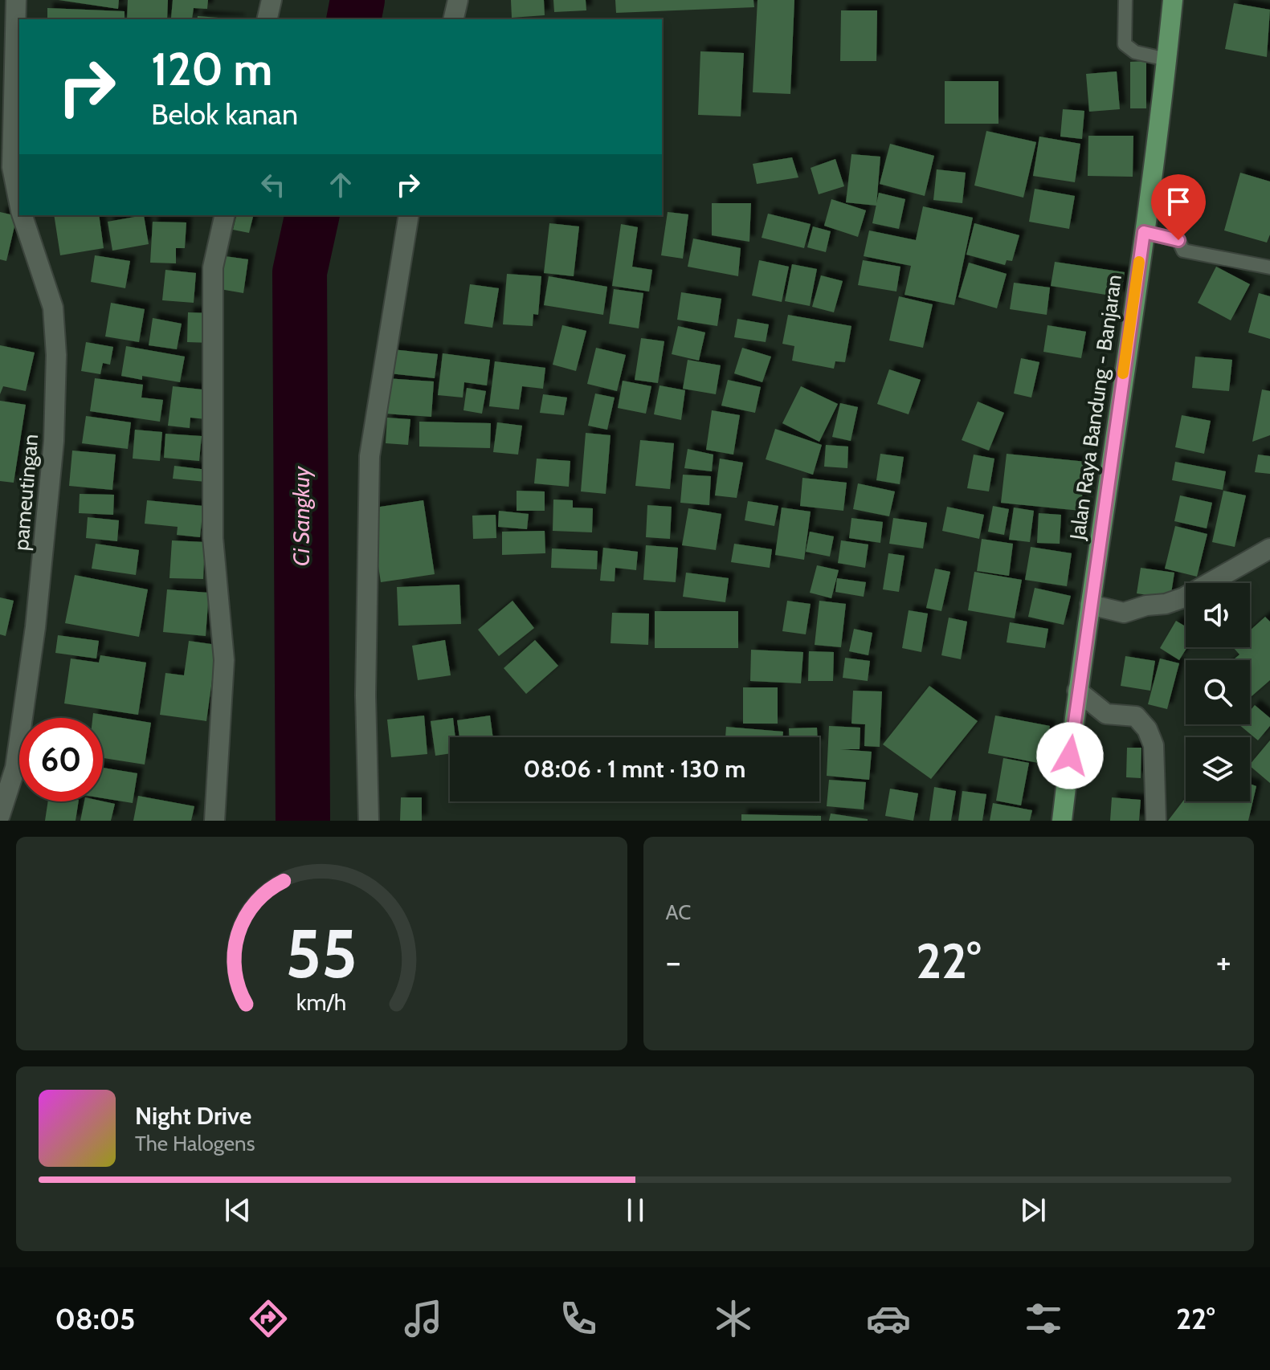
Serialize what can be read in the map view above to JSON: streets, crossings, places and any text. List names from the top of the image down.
{
  "streets": {
    "main road": ["Jalan Raya Bandung - Banjaran"],
    "street": ["pameutingan"]
  },
  "water": ["Ci Sangkuy"],
  "page": {
    "turn": ["120 m", "Belok kanan"],
    "limit": "60",
    "trip": "08:06 · 1 mnt · 130 m",
    "tile": "AC",
    "heat": ["−", "22°", "+"],
    "song": ["Night Drive", "The Halogens"],
    "tabs": ["08:05", "22°"],
    "gauge": ["55", "km/h"]
  }
}
